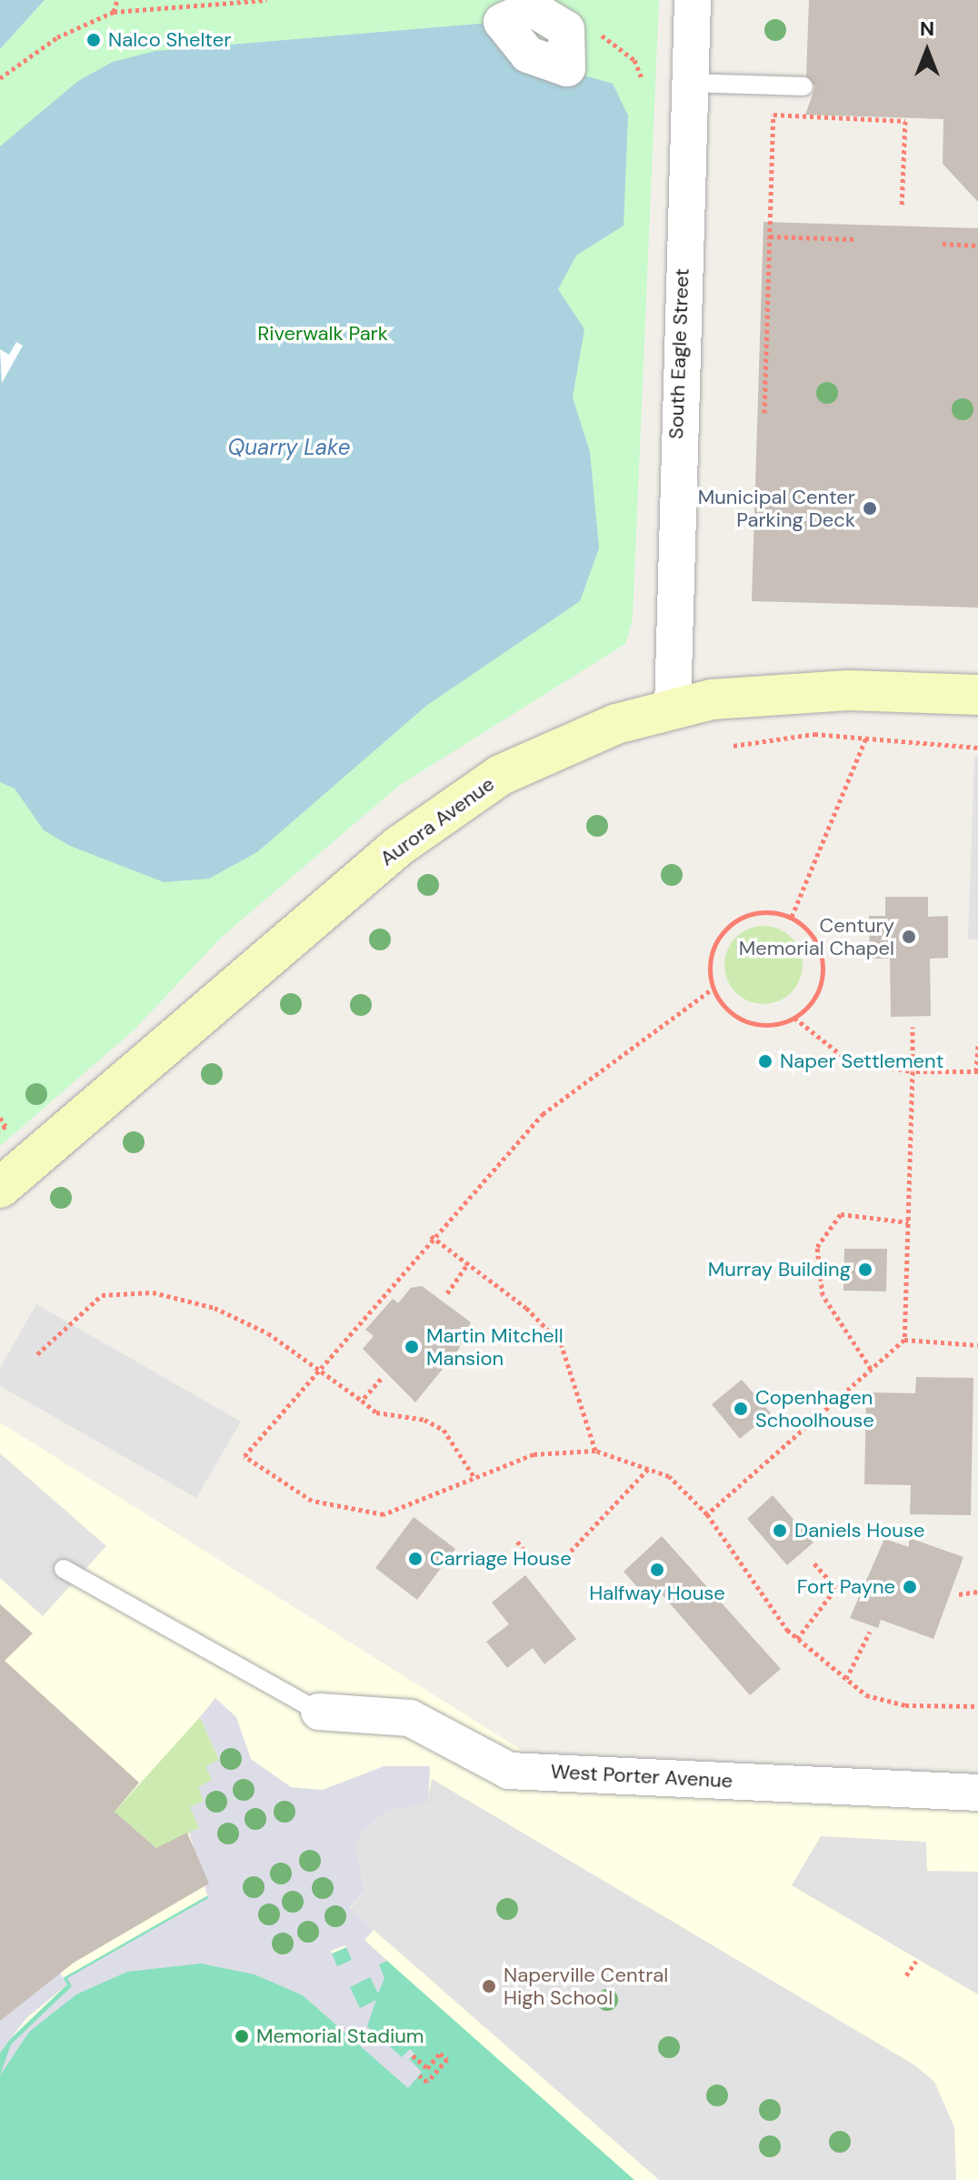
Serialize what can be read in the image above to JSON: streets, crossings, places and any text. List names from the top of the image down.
{
  "streets": {
    "main road": ["Aurora Avenue"],
    "street": ["South Eagle Street", "West Porter Avenue"]
  },
  "crossings": [
    ["South Eagle Street", "Aurora Avenue"]
  ],
  "water": ["Quarry Lake"],
  "parks": ["Riverwalk Park"],
  "places": [
    "Nalco Shelter",
    "Municipal Center Parking Deck",
    "Century Memorial Chapel",
    "Naper Settlement",
    "Murray Building",
    "Martin Mitchell Mansion",
    "Copenhagen Schoolhouse",
    "Daniels House",
    "Carriage House",
    "Halfway House",
    "Fort Payne",
    "Naperville Central High School",
    "Memorial Stadium"
  ],
  "north": "top"
}
